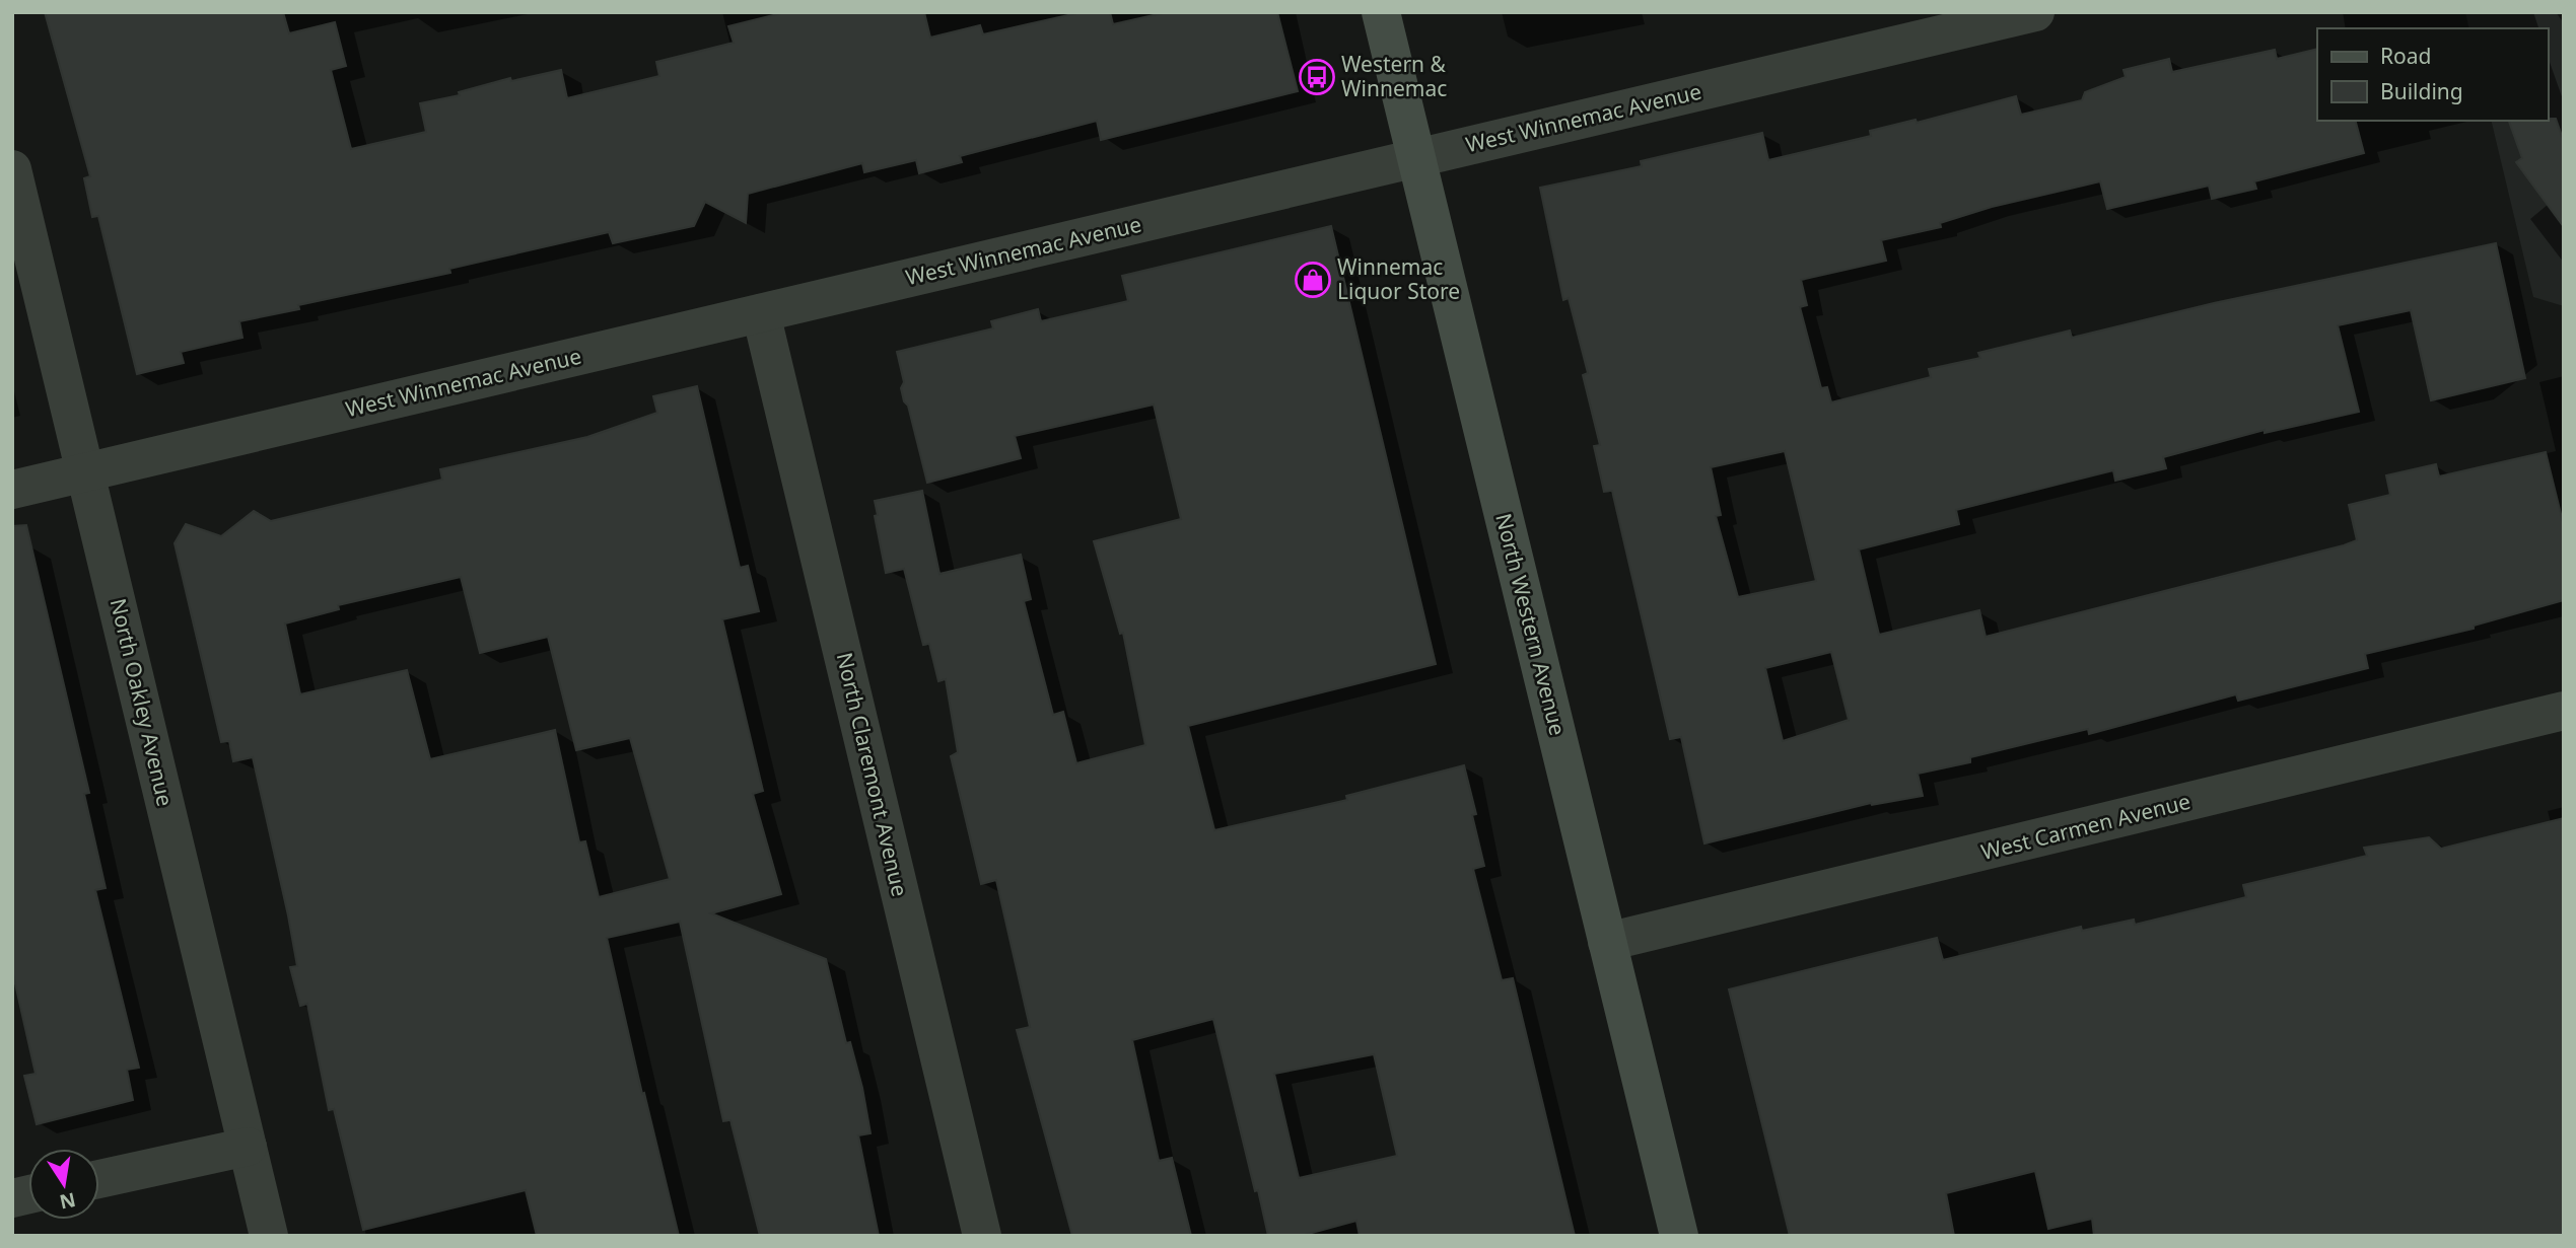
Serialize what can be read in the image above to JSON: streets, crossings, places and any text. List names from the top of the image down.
{
  "streets": {
    "main road": ["North Western Avenue"],
    "street": [
      "West Winnemac Avenue",
      "North Oakley Avenue",
      "North Claremont Avenue",
      "West Carmen Avenue"
    ]
  },
  "crossings": [
    ["West Winnemac Avenue", "North Western Avenue"],
    ["West Winnemac Avenue", "North Oakley Avenue"],
    ["West Winnemac Avenue", "North Claremont Avenue"],
    ["North Western Avenue", "West Carmen Avenue"]
  ],
  "places": {
    "bus stop": ["Western & Winnemac"],
    "shop": ["Winnemac Liquor Store"]
  },
  "legend": ["Road", "Building"],
  "north": "bottom"
}
